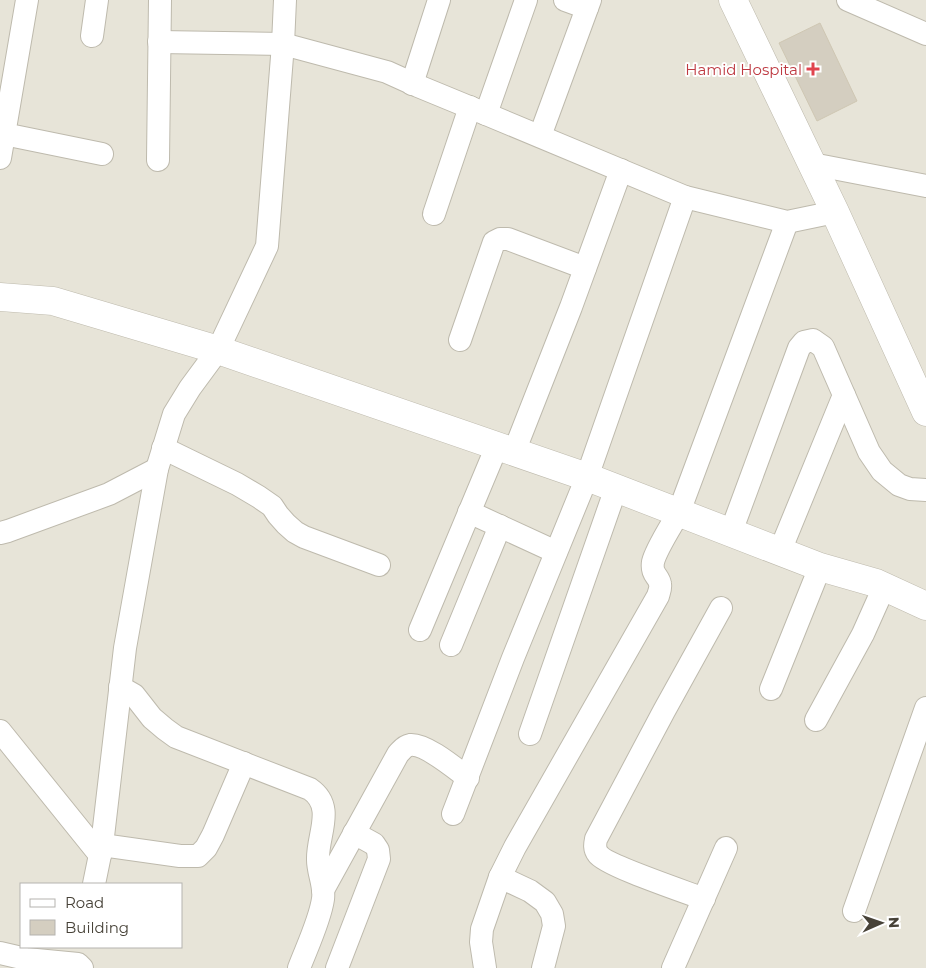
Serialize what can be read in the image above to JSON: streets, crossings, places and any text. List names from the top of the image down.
{
  "places": {
    "health": ["Hamid Hospital"]
  },
  "legend": ["Road", "Building"],
  "north": "right"
}
